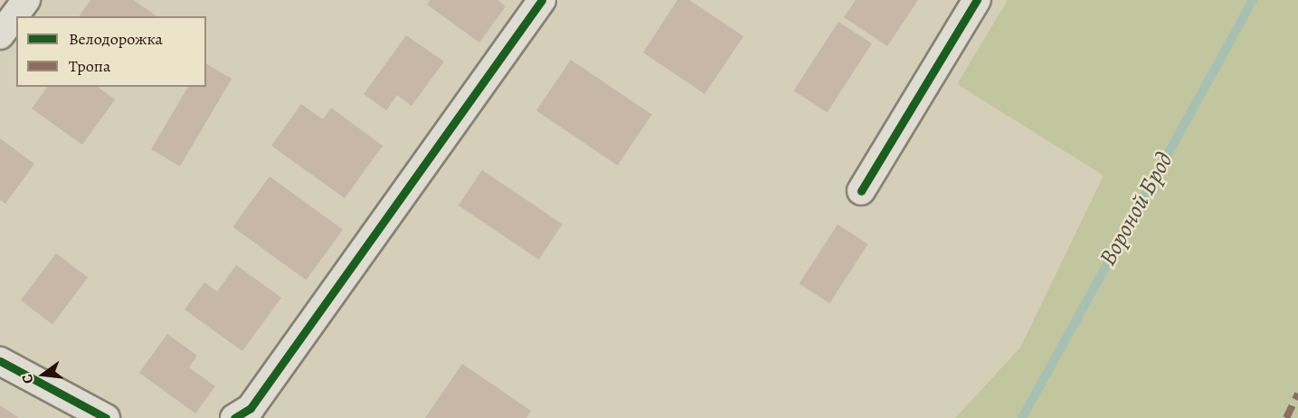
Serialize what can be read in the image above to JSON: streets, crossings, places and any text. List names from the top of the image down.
{
  "water": ["Вороной Брод"],
  "legend": ["Велодорожка", "Тропа"],
  "north": "left"
}
